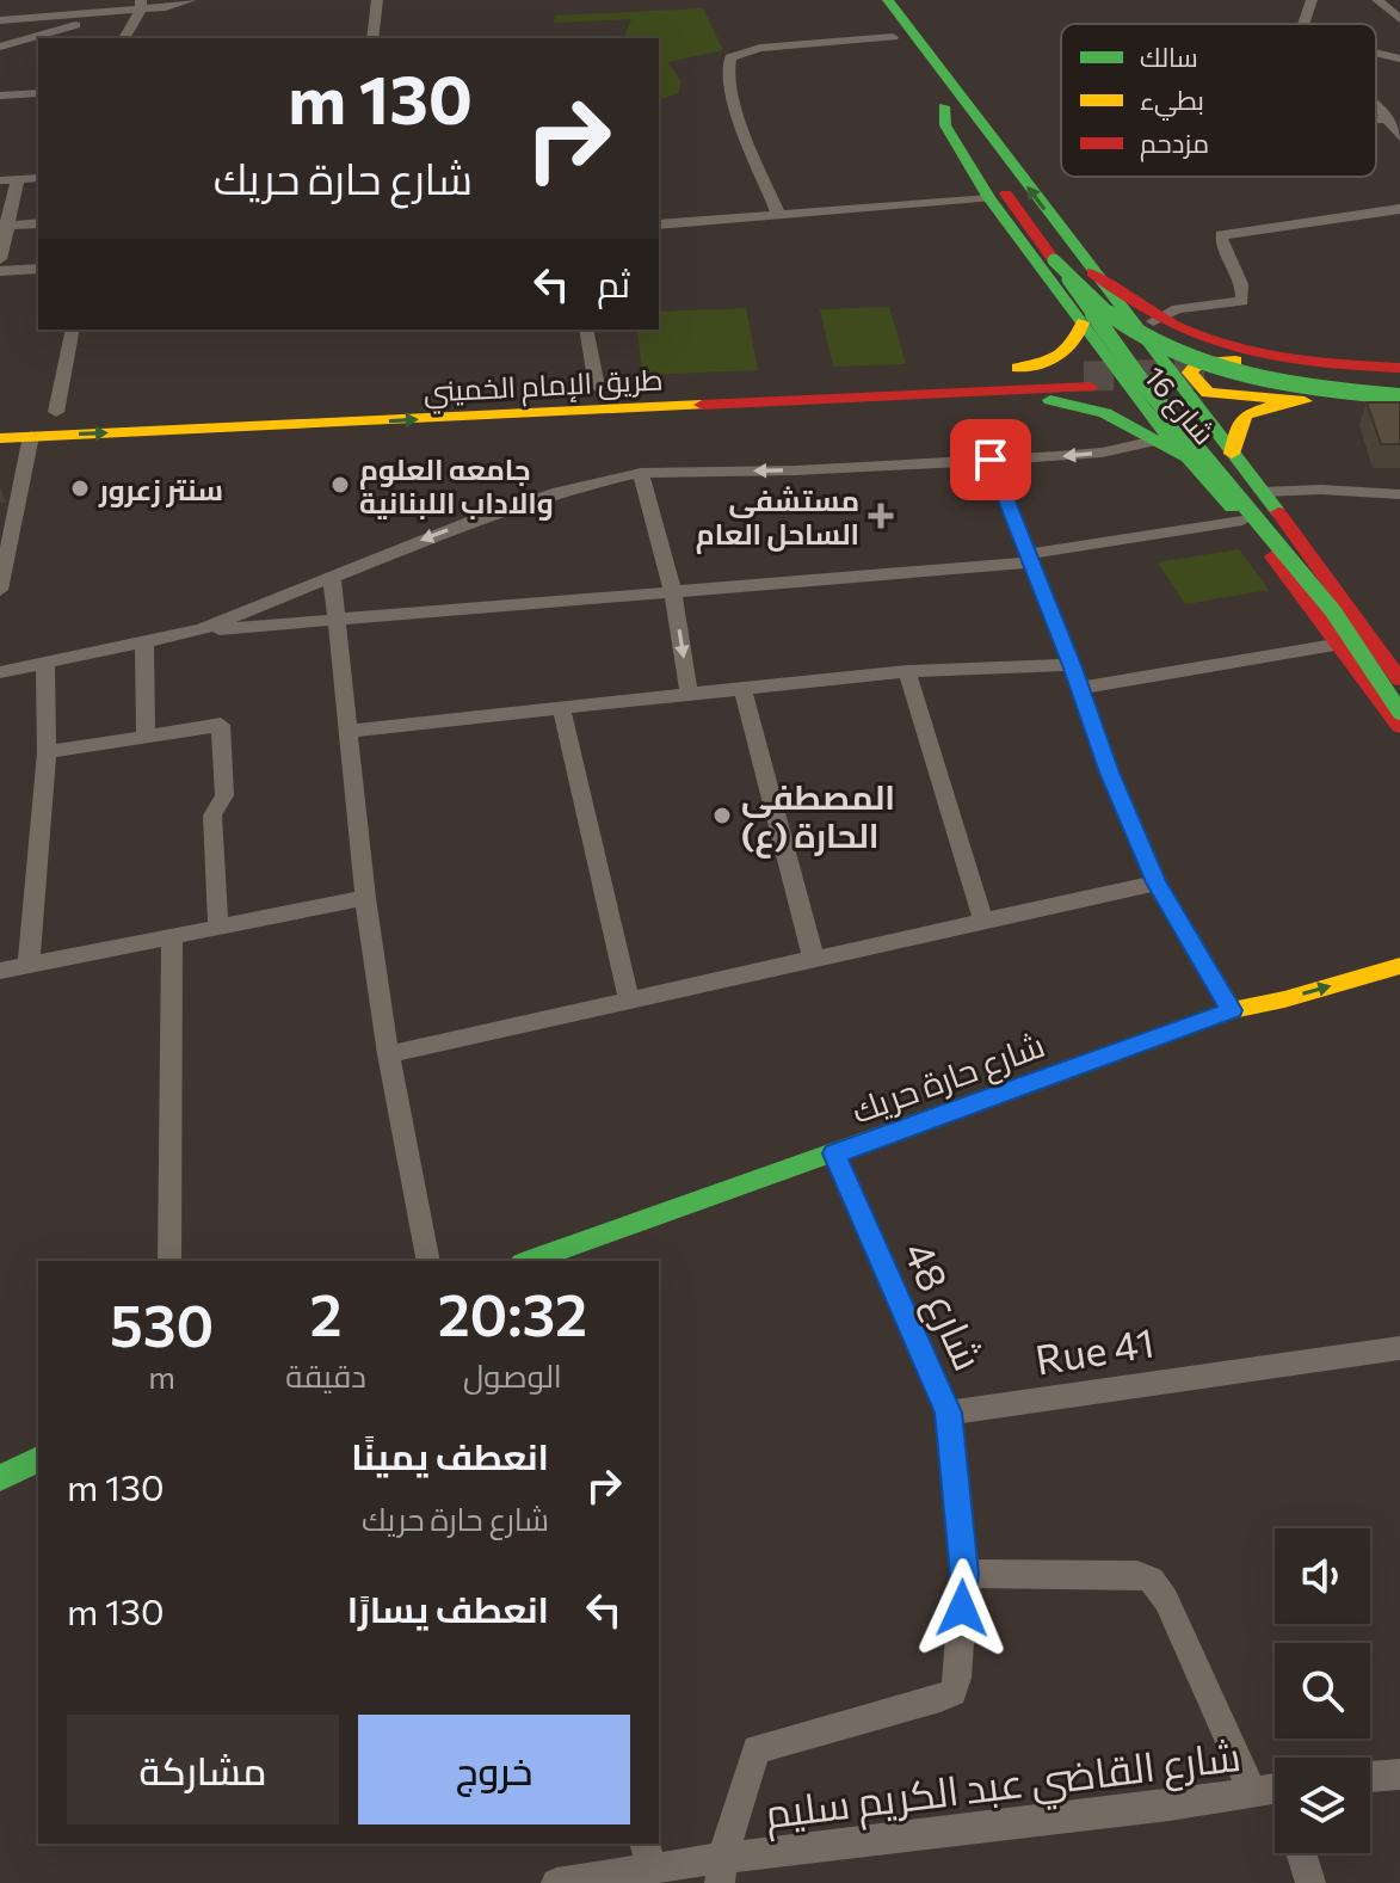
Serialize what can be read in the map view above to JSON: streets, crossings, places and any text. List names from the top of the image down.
{
  "streets": {
    "main road": ["طريق الإمام الخميني", "شارع 16", "شارع حارة حريك"],
    "street": ["شارع 48", "Rue 41", "شارع القاضي عبد الكريم سليم"]
  },
  "crossings": [
    ["شارع حارة حريك", "شارع 48"],
    ["شارع 48", "Rue 41"],
    ["شارع 48", "شارع القاضي عبد الكريم سليم"]
  ],
  "places": {
    "other": ["جامعه العلوم والاداب اللبنانية", "سنتر زعرور", "المصطفى الحارة (ع)"],
    "health": ["مستشفى الساحل العام"]
  },
  "legend": ["سالك", "بطيء", "مزدحم"],
  "page": {
    "turn": ["130 m", "شارع حارة حريك"],
    "then": "ثم",
    "eta": [
      "20:32",
      "الوصول",
      "2",
      "دقيقة",
      "530",
      "m"
    ],
    "list": [
      {
        "name": "انعطف يمينًا",
        "note": "شارع حارة حريك",
        "value": "130 m"
      },
      {
        "name": "انعطف يسارًا",
        "value": "130 m"
      }
    ],
    "buttons": ["خروج", "مشاركة"]
  }
}
